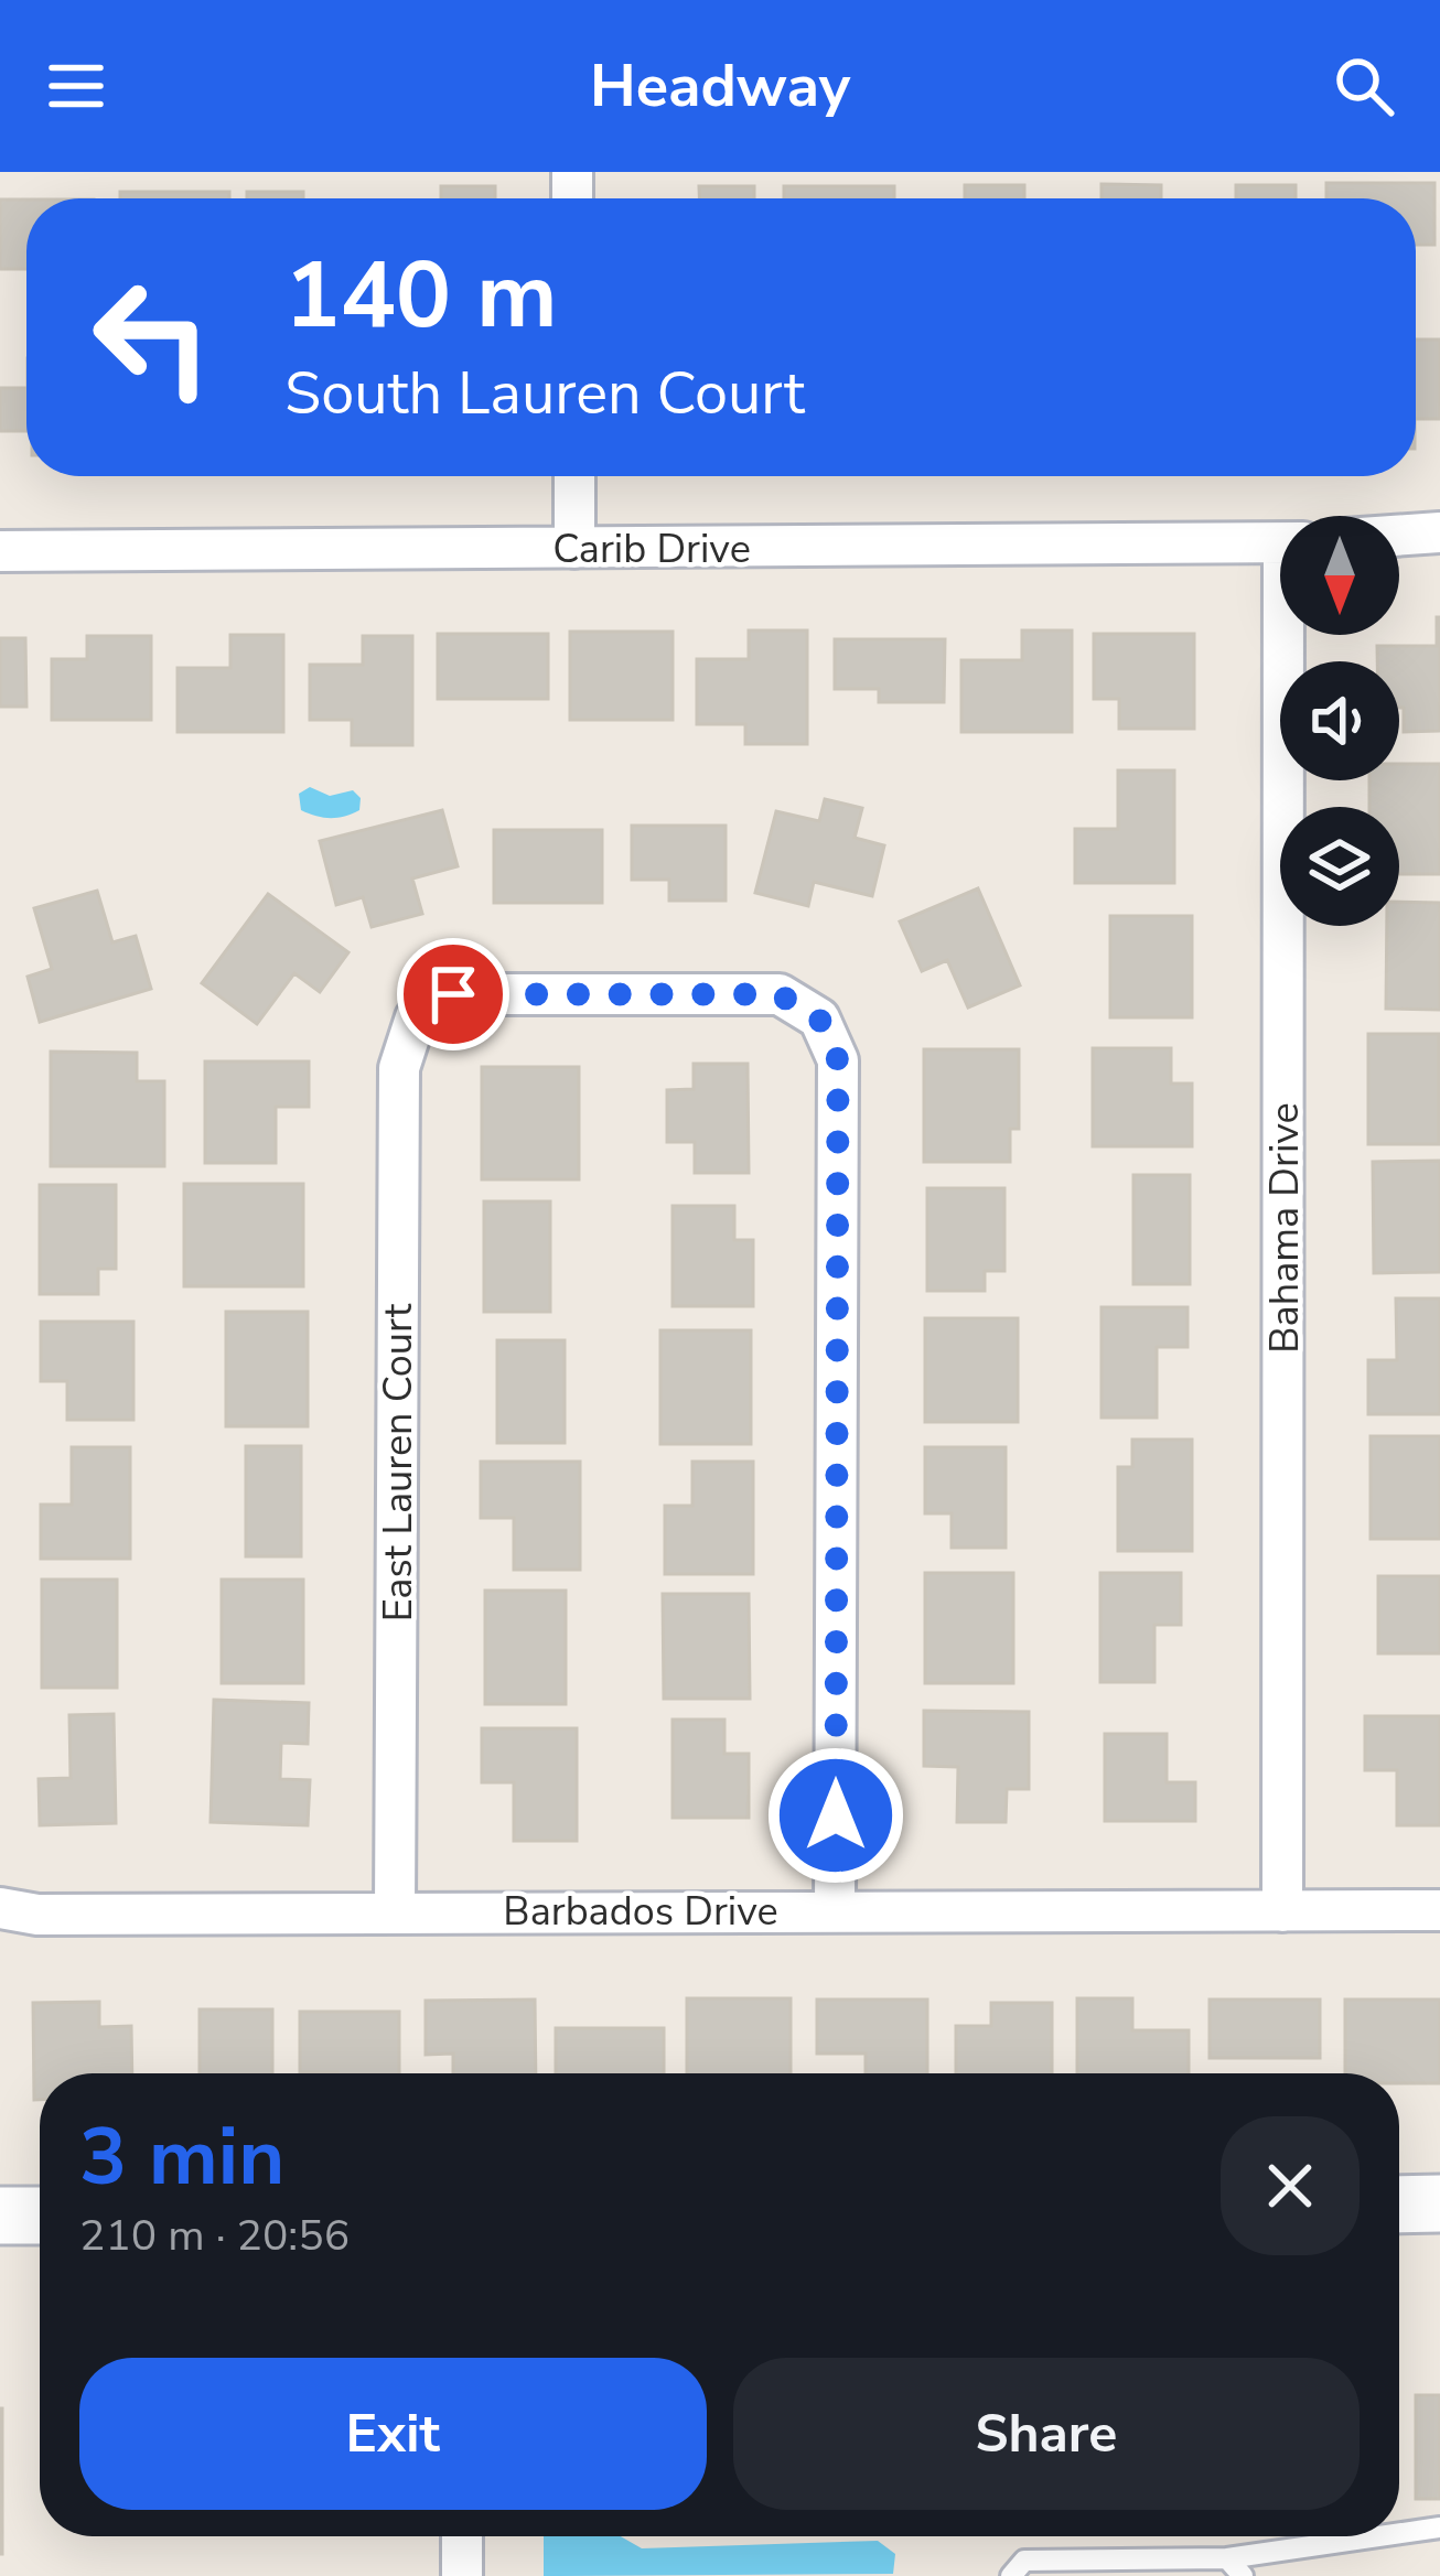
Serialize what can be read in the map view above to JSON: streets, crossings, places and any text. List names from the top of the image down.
{
  "streets": {
    "street": [
      "Carib Drive",
      "Bahama Drive",
      "East Lauren Court",
      "Barbados Drive"
    ]
  },
  "crossings": [
    ["Bahama Drive", "Barbados Drive"],
    ["East Lauren Court", "Barbados Drive"]
  ],
  "north": "bottom",
  "page": {
    "header": "Headway",
    "turn": ["140 m", "South Lauren Court"],
    "heading": ["3 min", "210 m · 20:56"],
    "buttons": ["Exit", "Share"]
  }
}
